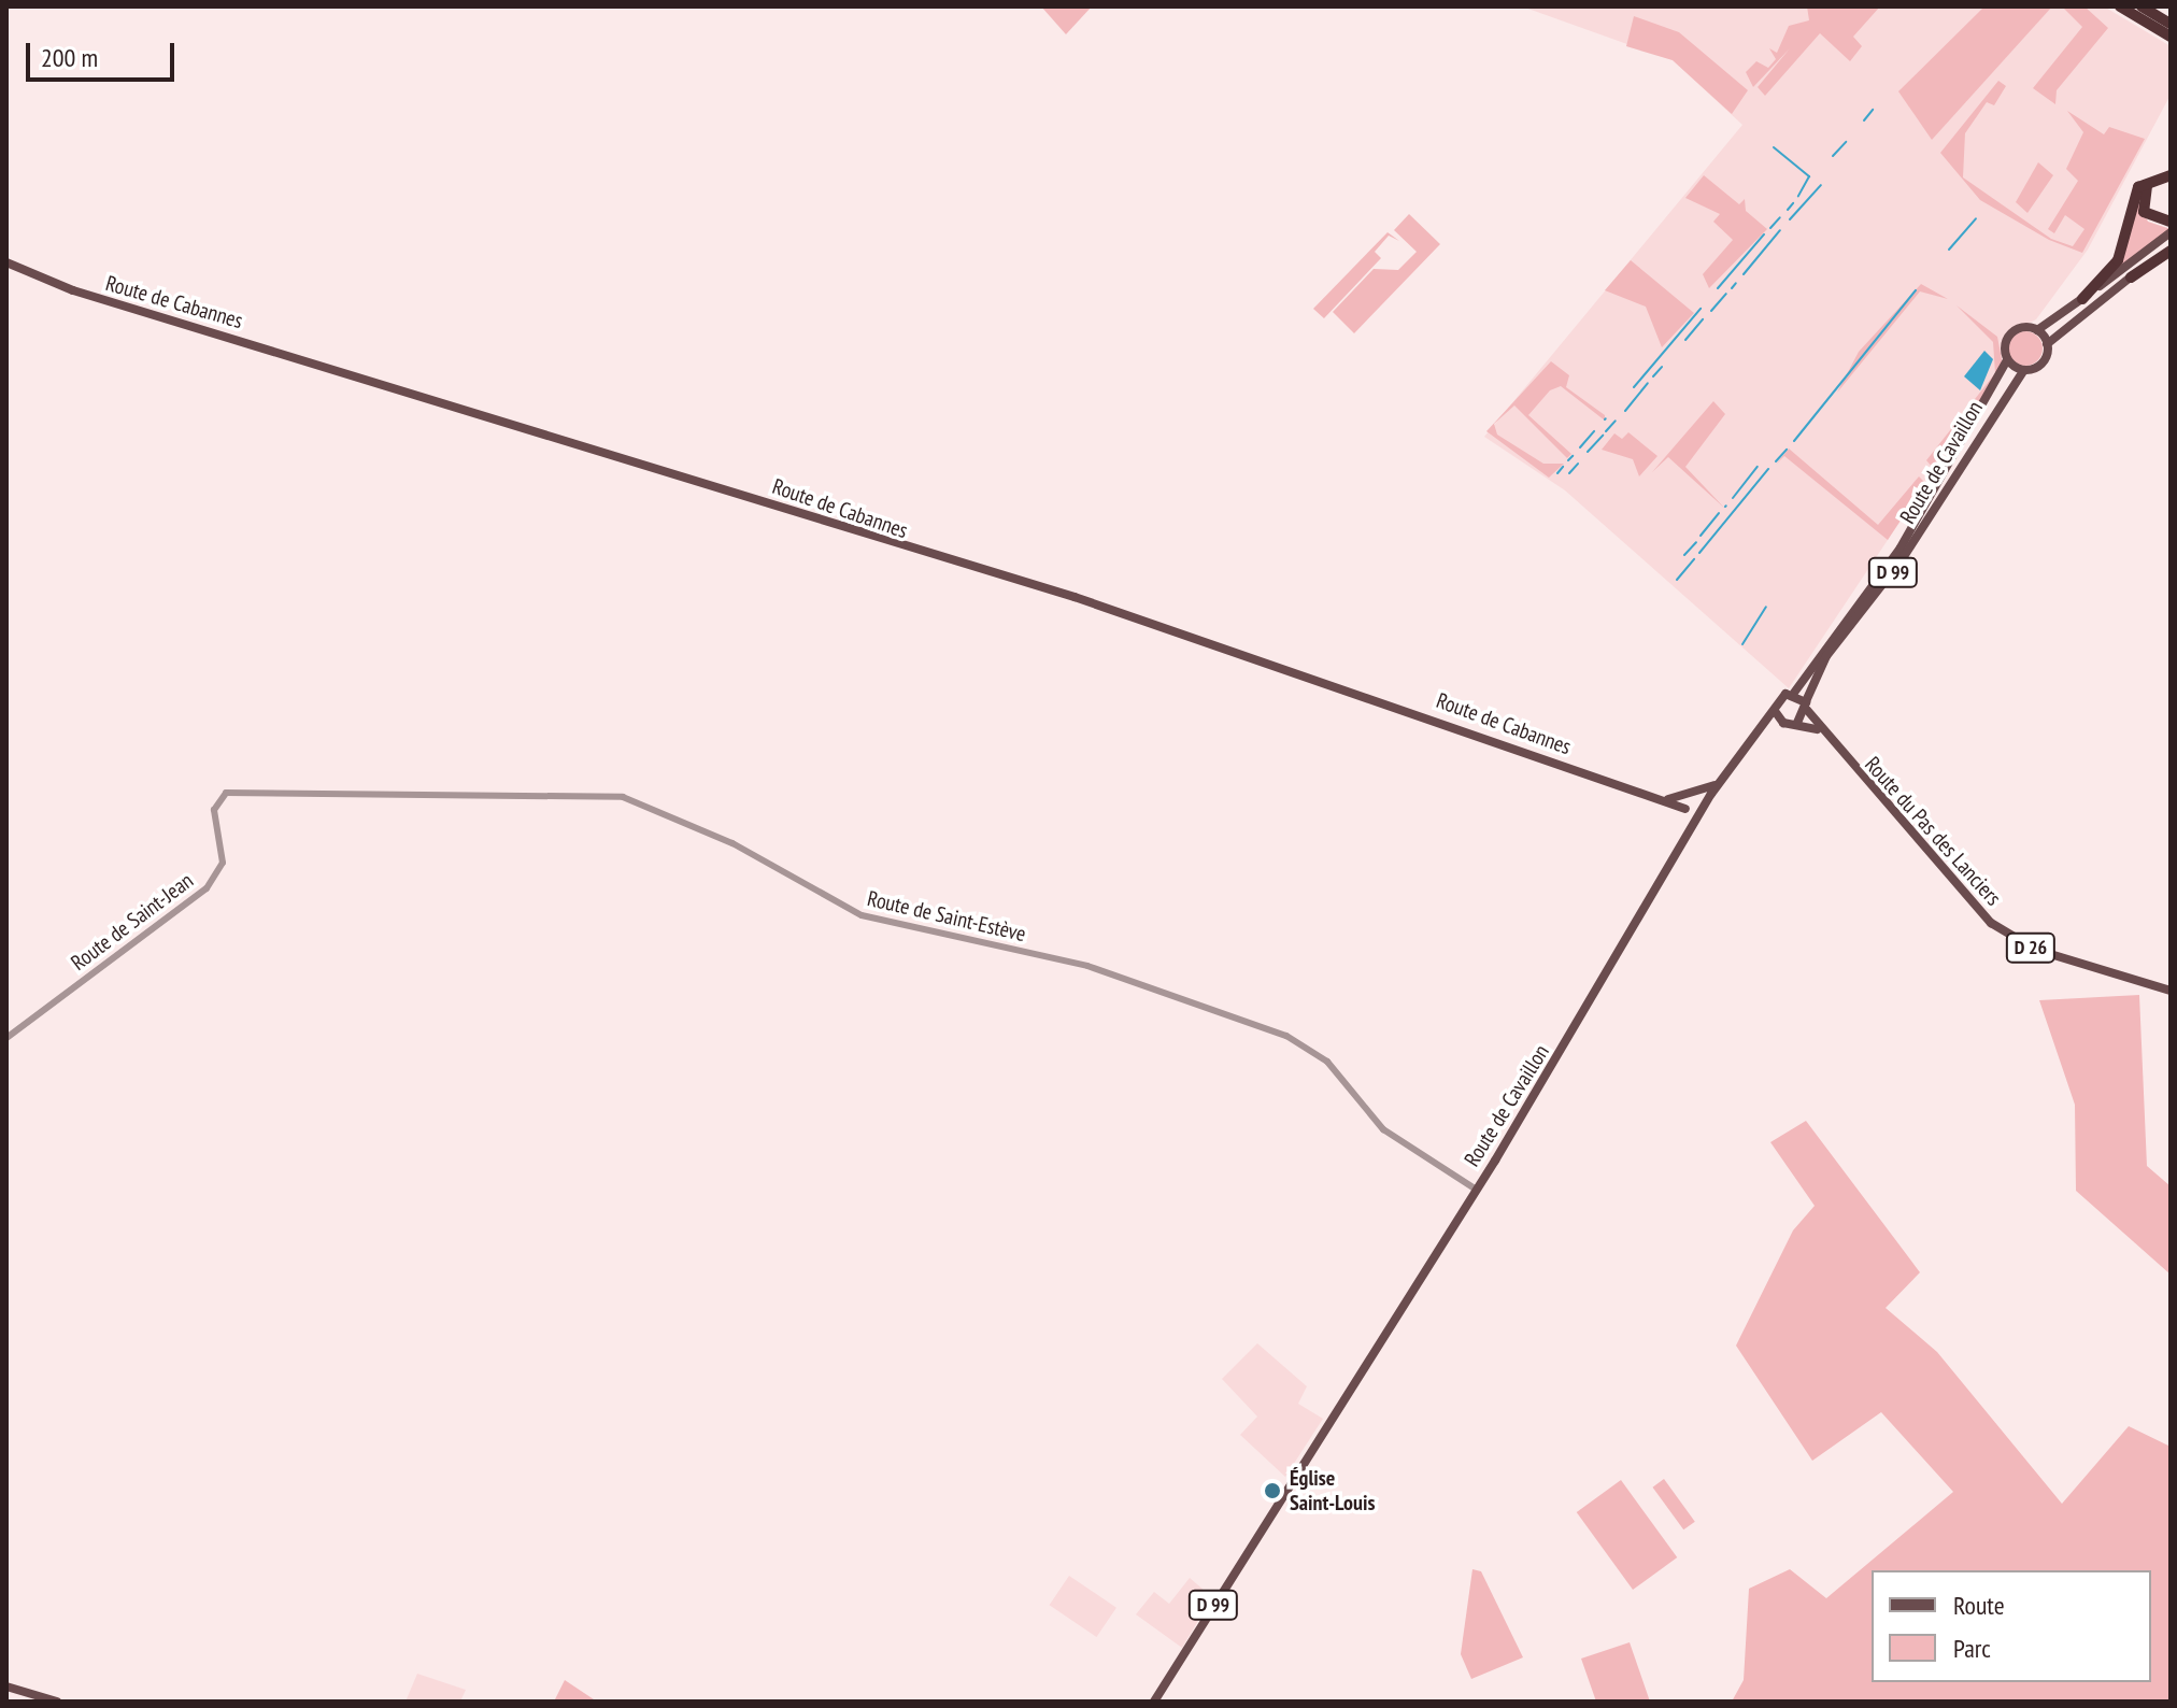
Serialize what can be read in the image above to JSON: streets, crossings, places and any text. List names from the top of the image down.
{
  "streets": {
    "main road": [
      "Route de Cabannes",
      "Route de Cavaillon",
      "D 99",
      "Route du Pas des Lanciers",
      "D 26"
    ],
    "street": ["Route de Saint-Estève", "Route de Saint-Jean"]
  },
  "crossings": [
    ["Route de Cabannes", "Route de Cavaillon"],
    ["Route de Cavaillon", "Route du Pas des Lanciers"],
    ["Route de Cavaillon", "Route de Saint-Estève"],
    ["Route de Saint-Estève", "Route de Saint-Jean"]
  ],
  "places": ["Église Saint-Louis"],
  "legend": ["Route", "Parc"],
  "scale_bar": "200 m"
}
